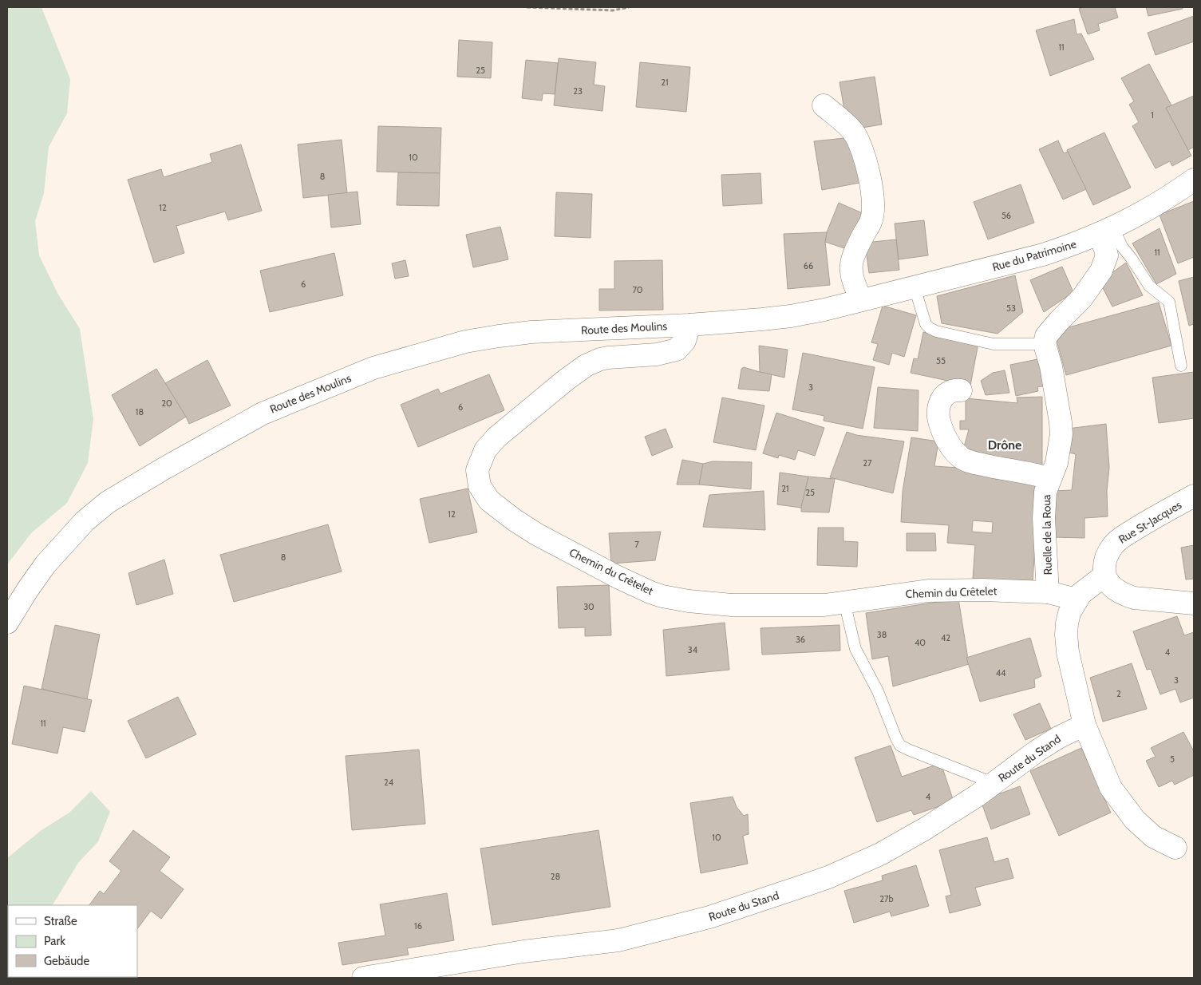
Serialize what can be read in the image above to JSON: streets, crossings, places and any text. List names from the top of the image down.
{
  "streets": {
    "street": [
      "Rue du Patrimoine",
      "Route des Moulins",
      "Rue St-Jacques",
      "Ruelle de la Roua",
      "Chemin du Crêtelet",
      "Route du Stand"
    ]
  },
  "crossings": [
    ["Rue du Patrimoine", "Route des Moulins"],
    ["Rue du Patrimoine", "Chemin du Crêtelet"],
    ["Route des Moulins", "Chemin du Crêtelet"],
    ["Ruelle de la Roua", "Chemin du Crêtelet"]
  ],
  "districts": ["Drône"],
  "house_numbers": [
    "11",
    "25",
    "21",
    "23",
    "1",
    "10",
    "8",
    "12",
    "56",
    "11",
    "66",
    "6",
    "70",
    "53",
    "55",
    "3",
    "20",
    "6",
    "18",
    "27",
    "21",
    "25",
    "12",
    "7",
    "8",
    "30",
    "38",
    "42",
    "36",
    "40",
    "34",
    "4",
    "44",
    "3",
    "2",
    "11",
    "5",
    "24",
    "4",
    "10",
    "28",
    "27b",
    "16"
  ],
  "legend": ["Straße", "Park", "Gebäude"]
}
